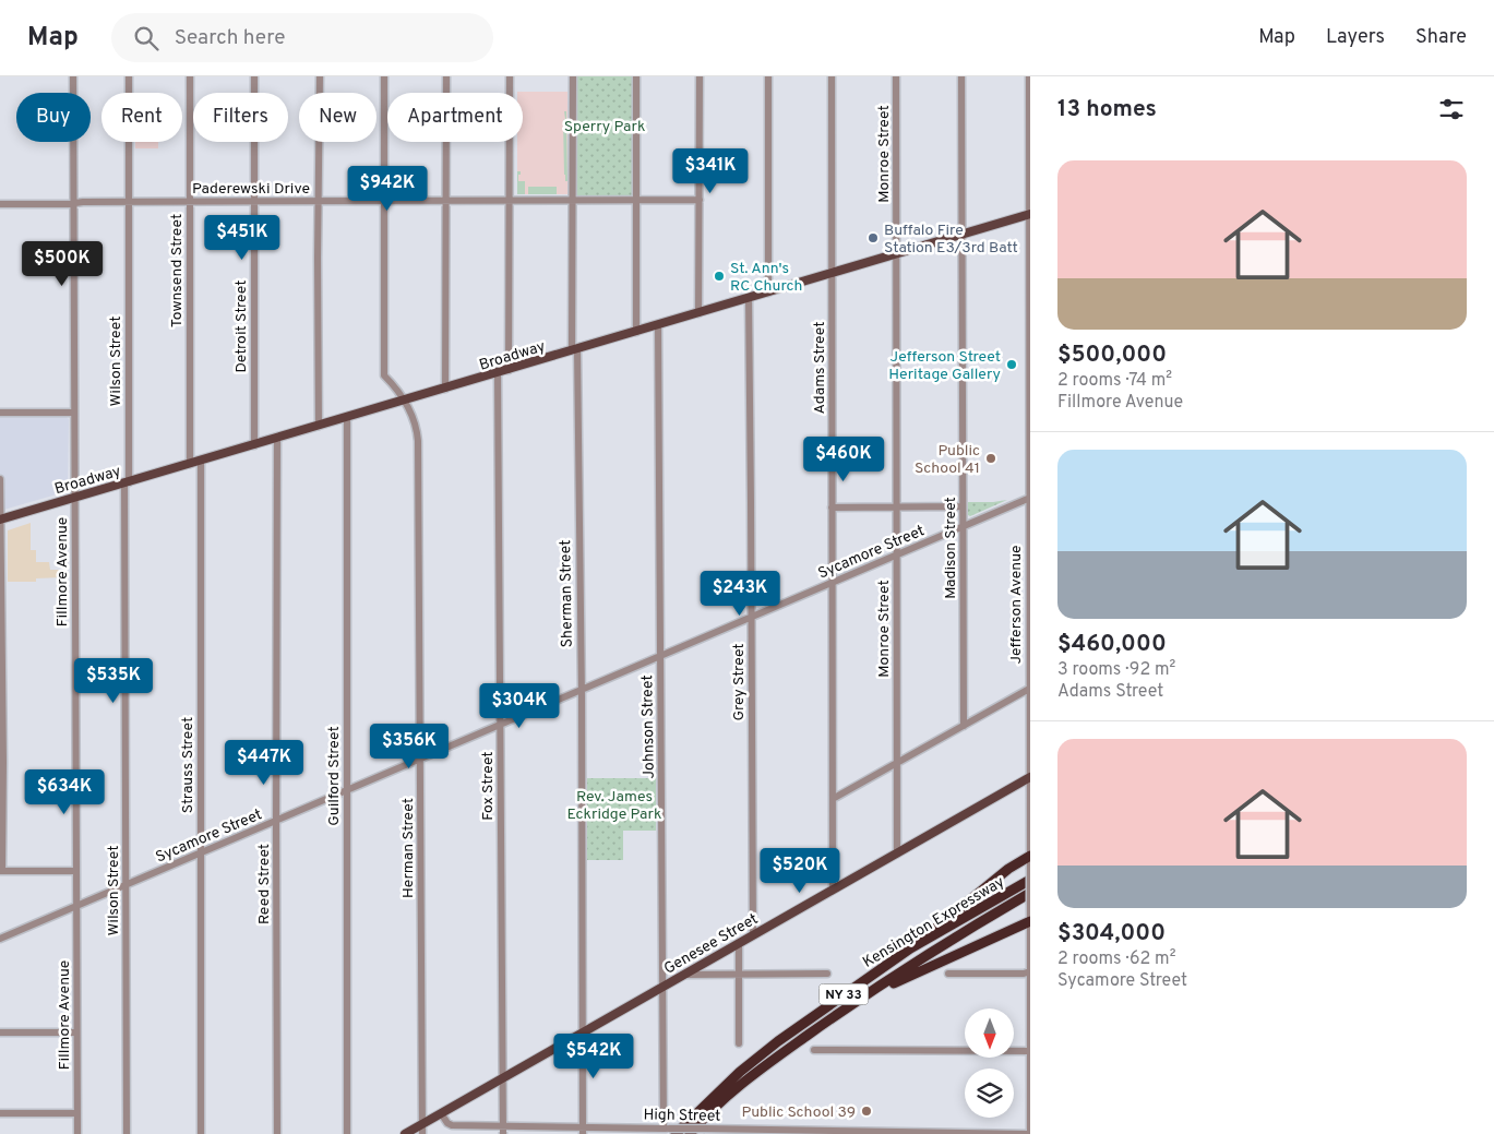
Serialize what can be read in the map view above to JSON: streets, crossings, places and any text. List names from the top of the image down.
{
  "streets": {
    "highway": ["Kensington Expressway", "NY 33"],
    "main road": ["Broadway", "Genesee Street"],
    "street": [
      "Monroe Street",
      "Paderewski Drive",
      "Townsend Street",
      "Detroit Street",
      "Wilson Street",
      "Adams Street",
      "Madison Street",
      "Sycamore Street",
      "Fillmore Avenue",
      "Sherman Street",
      "Jefferson Avenue",
      "Grey Street",
      "Johnson Street",
      "Strauss Street",
      "Guilford Street",
      "Fox Street",
      "Herman Street",
      "Reed Street",
      "High Street"
    ]
  },
  "crossings": [
    ["Monroe Street", "Broadway"],
    ["Monroe Street", "Sycamore Street"],
    ["Monroe Street", "Genesee Street"],
    ["Paderewski Drive", "Townsend Street"],
    ["Paderewski Drive", "Detroit Street"],
    ["Paderewski Drive", "Wilson Street"],
    ["Paderewski Drive", "Fillmore Avenue"],
    ["Paderewski Drive", "Sherman Street"],
    ["Paderewski Drive", "Herman Street"],
    ["Townsend Street", "Broadway"],
    ["Detroit Street", "Broadway"],
    ["Broadway", "Wilson Street"],
    ["Broadway", "Adams Street"],
    ["Broadway", "Madison Street"],
    ["Broadway", "Fillmore Avenue"],
    ["Broadway", "Sherman Street"],
    ["Broadway", "Jefferson Avenue"],
    ["Broadway", "Grey Street"],
    ["Broadway", "Johnson Street"],
    ["Broadway", "Strauss Street"],
    ["Broadway", "Guilford Street"],
    ["Broadway", "Fox Street"],
    ["Broadway", "Herman Street"],
    ["Broadway", "Reed Street"],
    ["Wilson Street", "Sycamore Street"],
    ["Adams Street", "Sycamore Street"],
    ["Adams Street", "Genesee Street"],
    ["Madison Street", "Sycamore Street"],
    ["Sycamore Street", "Fillmore Avenue"],
    ["Sycamore Street", "Sherman Street"],
    ["Sycamore Street", "Jefferson Avenue"],
    ["Sycamore Street", "Grey Street"],
    ["Sycamore Street", "Johnson Street"],
    ["Sycamore Street", "Strauss Street"],
    ["Sycamore Street", "Guilford Street"],
    ["Sycamore Street", "Fox Street"],
    ["Sycamore Street", "Herman Street"],
    ["Sycamore Street", "Reed Street"],
    ["Sherman Street", "Genesee Street"],
    ["Sherman Street", "High Street"],
    ["Jefferson Avenue", "Genesee Street"],
    ["Jefferson Avenue", "High Street"],
    ["Grey Street", "Genesee Street"],
    ["Johnson Street", "Kensington Expressway"],
    ["Johnson Street", "Genesee Street"],
    ["Johnson Street", "High Street"],
    ["Fox Street", "Genesee Street"],
    ["Fox Street", "High Street"],
    ["Herman Street", "Genesee Street"],
    ["Kensington Expressway", "High Street"],
    ["Genesee Street", "High Street"]
  ],
  "parks": ["Sperry Park", "Rev. James Eckridge Park"],
  "places": [
    "Buffalo Fire Station E3/3rd Batt",
    "St. Ann's RC Church",
    "Jefferson Street Heritage Gallery",
    "Public School 41",
    "Public School 39"
  ],
  "north": "bottom",
  "page": {
    "header": "Map",
    "search": "Search here",
    "nav": ["Map", "Layers", "Share"],
    "heading": "13 homes",
    "chip": [
      "Buy",
      "Rent",
      "Filters",
      "New",
      "Apartment"
    ],
    "list": [
      {
        "name": "$500,000",
        "note": "2 rooms · 74 m² · Fillmore Avenue"
      },
      {
        "name": "$460,000",
        "note": "3 rooms · 92 m² · Adams Street"
      },
      {
        "name": "$304,000",
        "note": "2 rooms · 62 m² · Sycamore Street"
      }
    ],
    "price": [
      "$341K",
      "$942K",
      "$451K",
      "$500K",
      "$460K",
      "$243K",
      "$535K",
      "$304K",
      "$356K",
      "$447K",
      "$634K",
      "$520K",
      "$542K"
    ]
  }
}
